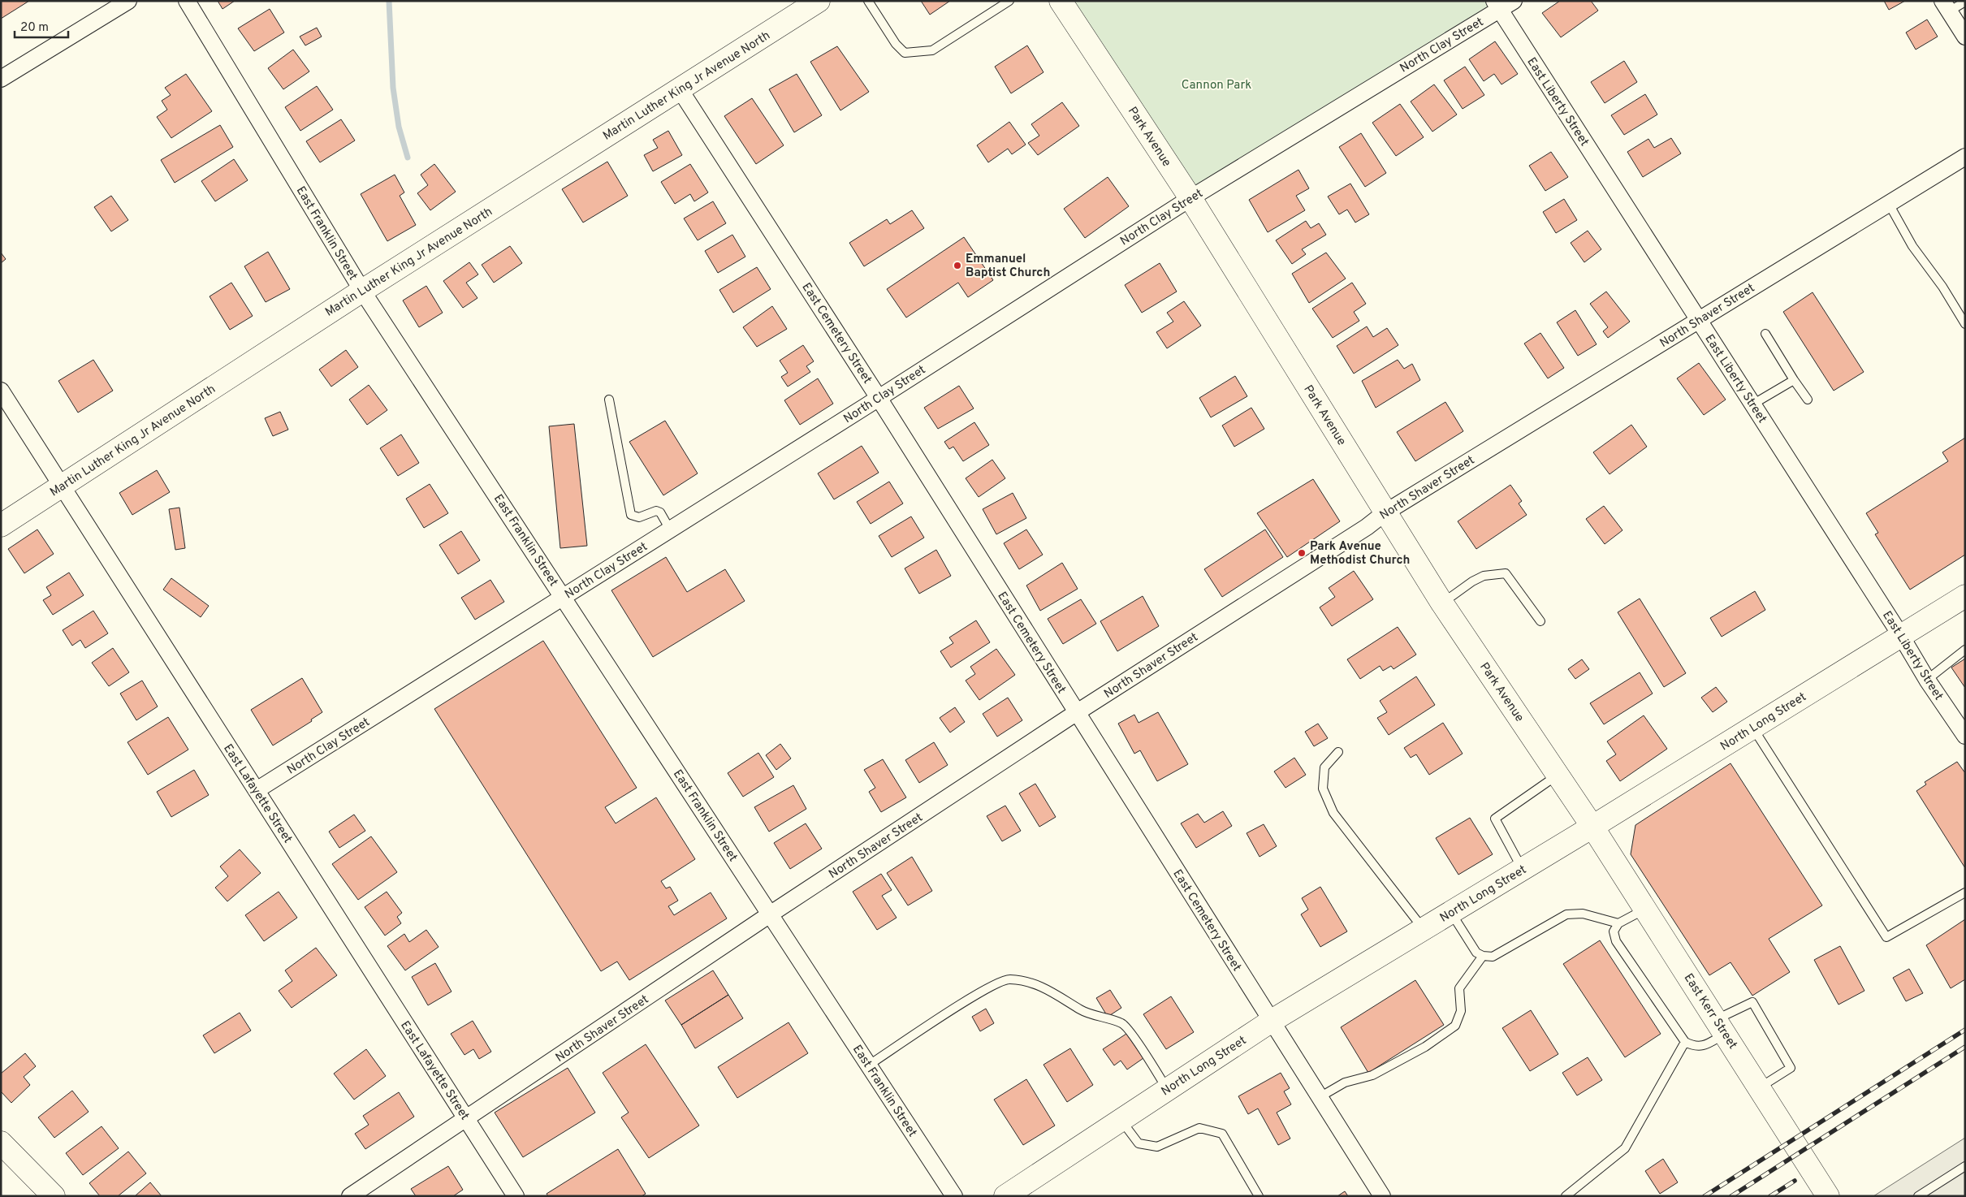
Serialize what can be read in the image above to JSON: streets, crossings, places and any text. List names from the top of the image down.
{
  "streets": {
    "street": [
      "North Clay Street",
      "Martin Luther King Jr Avenue North",
      "East Liberty Street",
      "Park Avenue",
      "East Franklin Street",
      "North Shaver Street",
      "East Cemetery Street",
      "North Long Street",
      "East Lafayette Street",
      "East Kerr Street"
    ]
  },
  "crossings": [
    ["North Clay Street", "East Liberty Street"],
    ["North Clay Street", "Park Avenue"],
    ["North Clay Street", "East Franklin Street"],
    ["North Clay Street", "East Cemetery Street"],
    ["North Clay Street", "East Lafayette Street"],
    ["Martin Luther King Jr Avenue North", "East Franklin Street"],
    ["Martin Luther King Jr Avenue North", "East Cemetery Street"],
    ["Martin Luther King Jr Avenue North", "East Lafayette Street"],
    ["East Liberty Street", "North Shaver Street"],
    ["East Liberty Street", "North Long Street"],
    ["Park Avenue", "North Shaver Street"],
    ["Park Avenue", "North Long Street"],
    ["Park Avenue", "East Kerr Street"],
    ["East Franklin Street", "North Shaver Street"],
    ["North Shaver Street", "East Cemetery Street"],
    ["North Shaver Street", "East Lafayette Street"],
    ["East Cemetery Street", "North Long Street"],
    ["North Long Street", "East Kerr Street"]
  ],
  "parks": ["Cannon Park"],
  "places": ["Emmanuel Baptist Church", "Park Avenue Methodist Church"],
  "scale_bar": "20 m"
}
